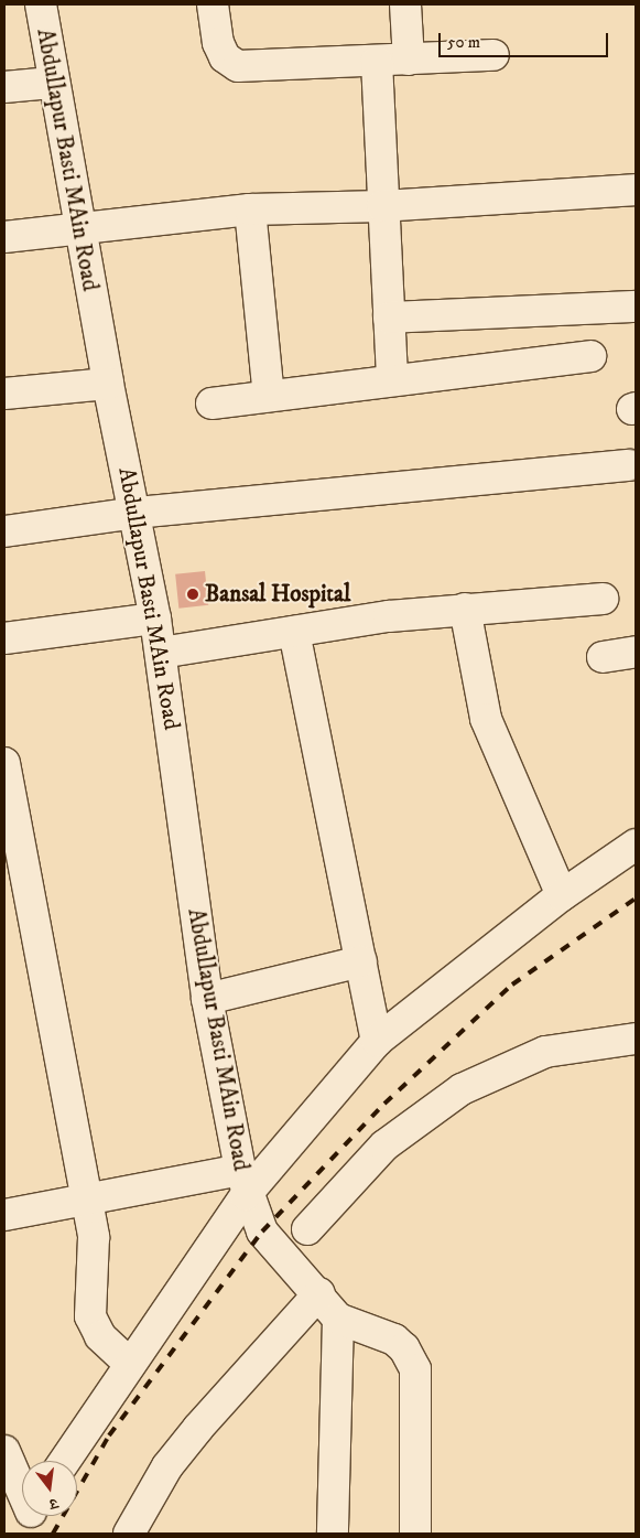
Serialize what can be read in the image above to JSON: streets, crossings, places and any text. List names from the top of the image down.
{
  "streets": {
    "street": ["Abdullapur Basti MAin Road"]
  },
  "places": ["Bansal Hospital"],
  "scale_bar": "50 m",
  "north": "bottom"
}
